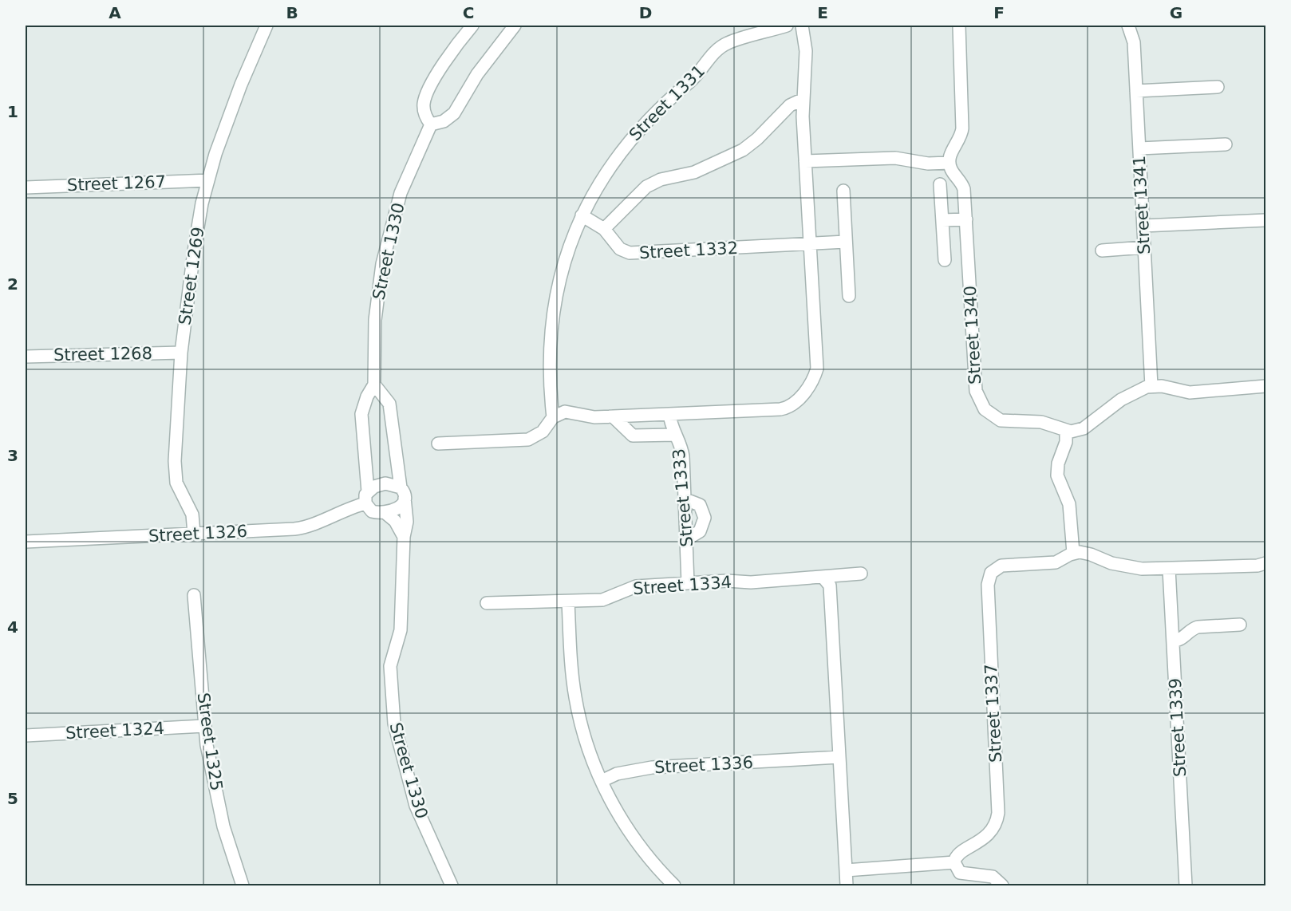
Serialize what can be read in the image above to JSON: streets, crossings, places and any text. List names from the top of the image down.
{
  "streets": {
    "street": [
      "Street 1331",
      "Street 1267",
      "Street 1341",
      "Street 1332",
      "Street 1330",
      "Street 1269",
      "Street 1340",
      "Street 1268",
      "Street 1333",
      "Street 1326",
      "Street 1334",
      "Street 1337",
      "Street 1339",
      "Street 1324",
      "Street 1325",
      "Street 1336"
    ]
  },
  "crossings": [
    ["Street 1331", "Street 1332"],
    ["Street 1267", "Street 1269"],
    ["Street 1330", "Street 1326"],
    ["Street 1269", "Street 1268"],
    ["Street 1269", "Street 1326"],
    ["Street 1333", "Street 1334"],
    ["Street 1324", "Street 1325"]
  ],
  "grid": {
    "columns": [
      "A",
      "B",
      "C",
      "D",
      "E",
      "F",
      "G"
    ],
    "rows": [
      "1",
      "2",
      "3",
      "4",
      "5"
    ]
  }
}
